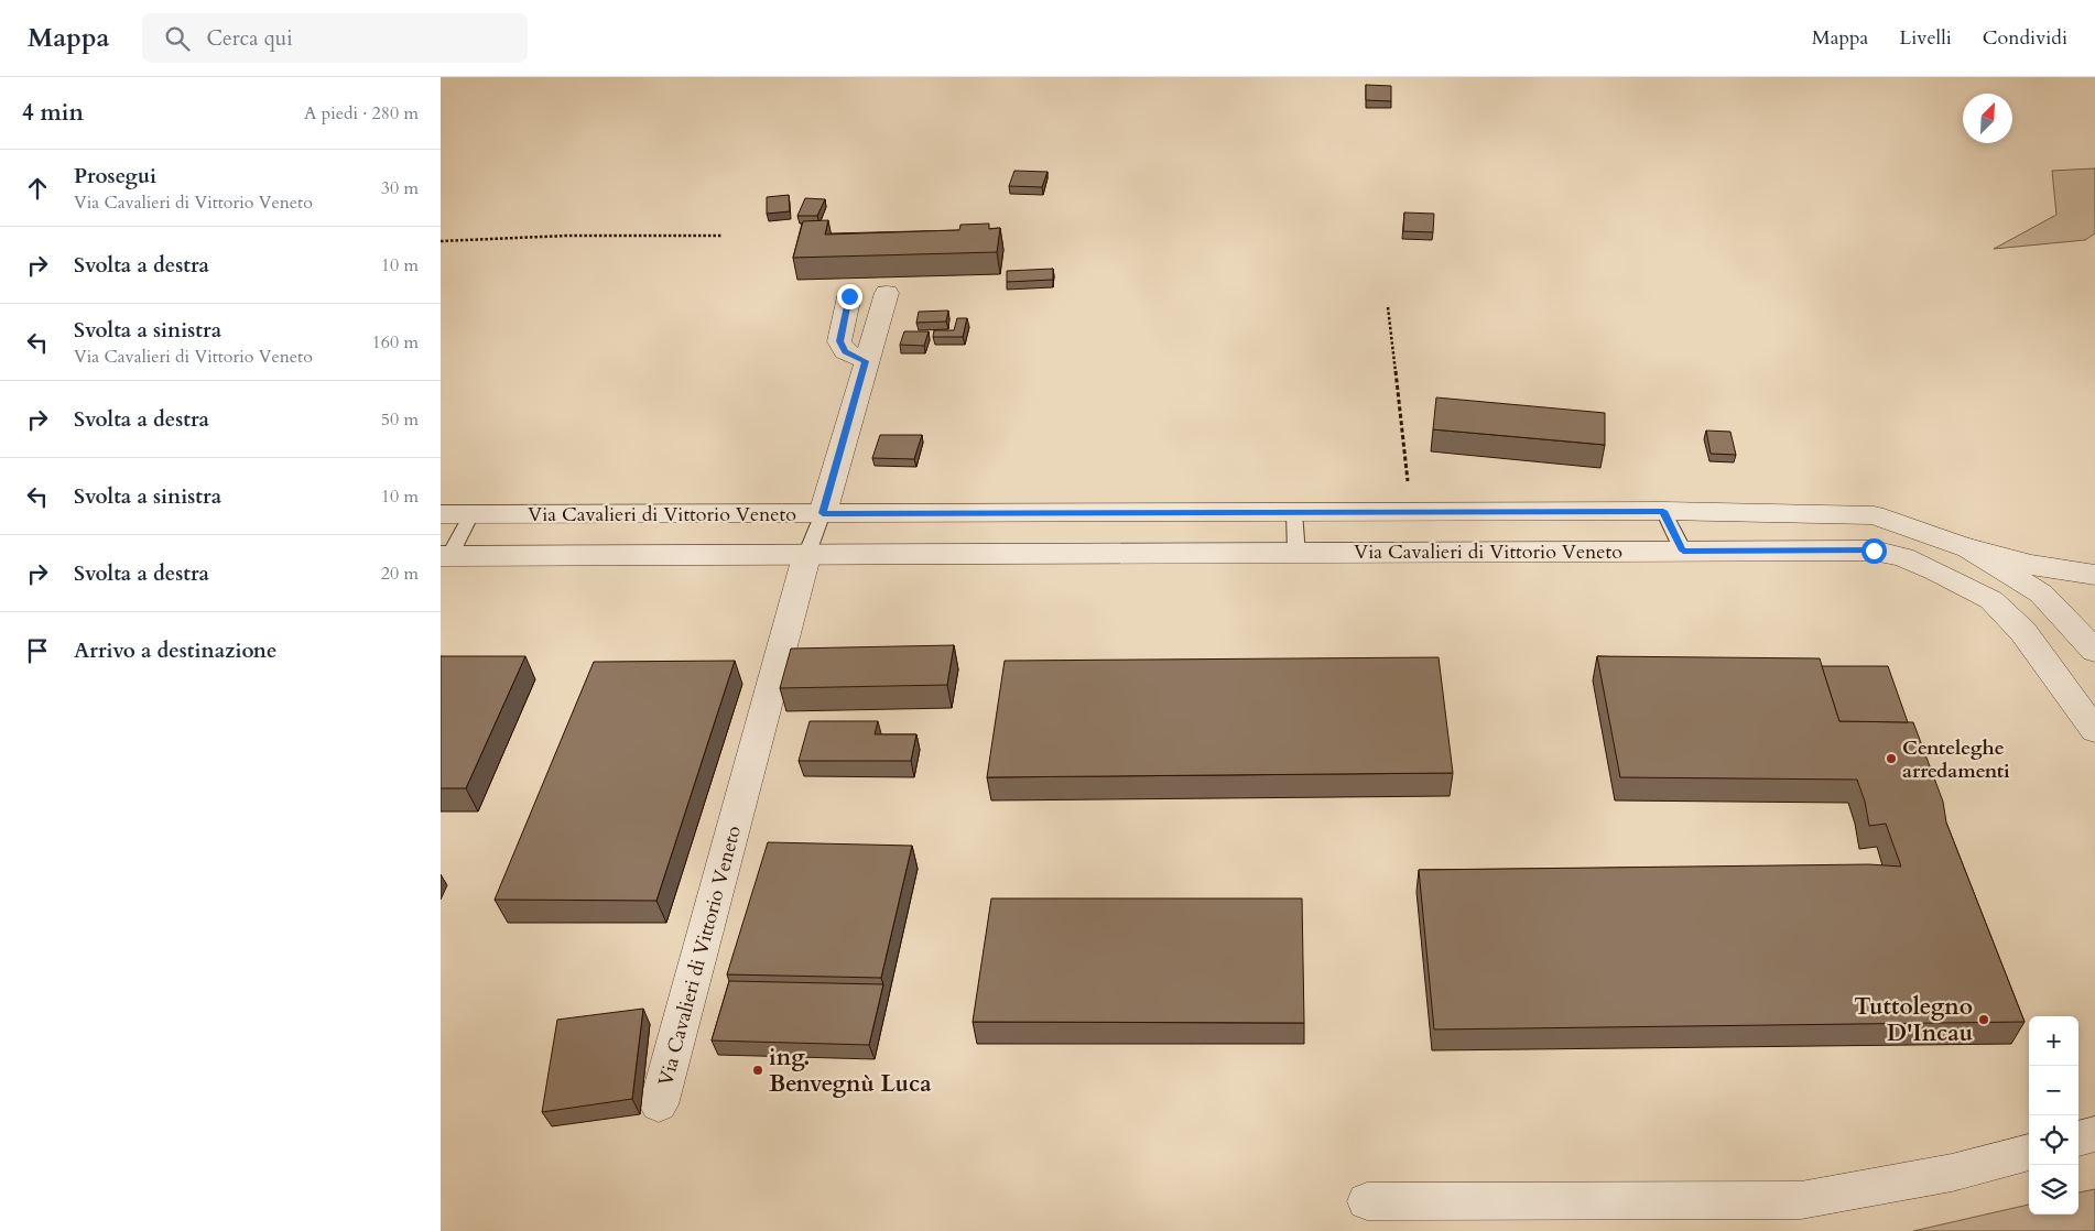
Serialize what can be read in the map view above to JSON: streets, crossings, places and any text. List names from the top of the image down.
{
  "streets": {
    "street": ["Via Cavalieri di Vittorio Veneto"]
  },
  "places": ["Centeleghe arredamenti", "Tuttolegno D'Incau", "ing. Benvegnù Luca"],
  "north": "top right",
  "page": {
    "header": "Mappa",
    "search": "Cerca qui",
    "nav": ["Mappa", "Livelli", "Condividi"],
    "heading": ["4 min", "A piedi · 280 m"],
    "list": [
      ["Prosegui", "Via Cavalieri di Vittorio Veneto", "30 m"],
      ["Svolta a destra", "10 m"],
      ["Svolta a sinistra", "Via Cavalieri di Vittorio Veneto", "160 m"],
      ["Svolta a destra", "50 m"],
      ["Svolta a sinistra", "10 m"],
      ["Svolta a destra", "20 m"],
      "Arrivo a destinazione"
    ],
    "map_buttons": ["+", "−"]
  }
}
